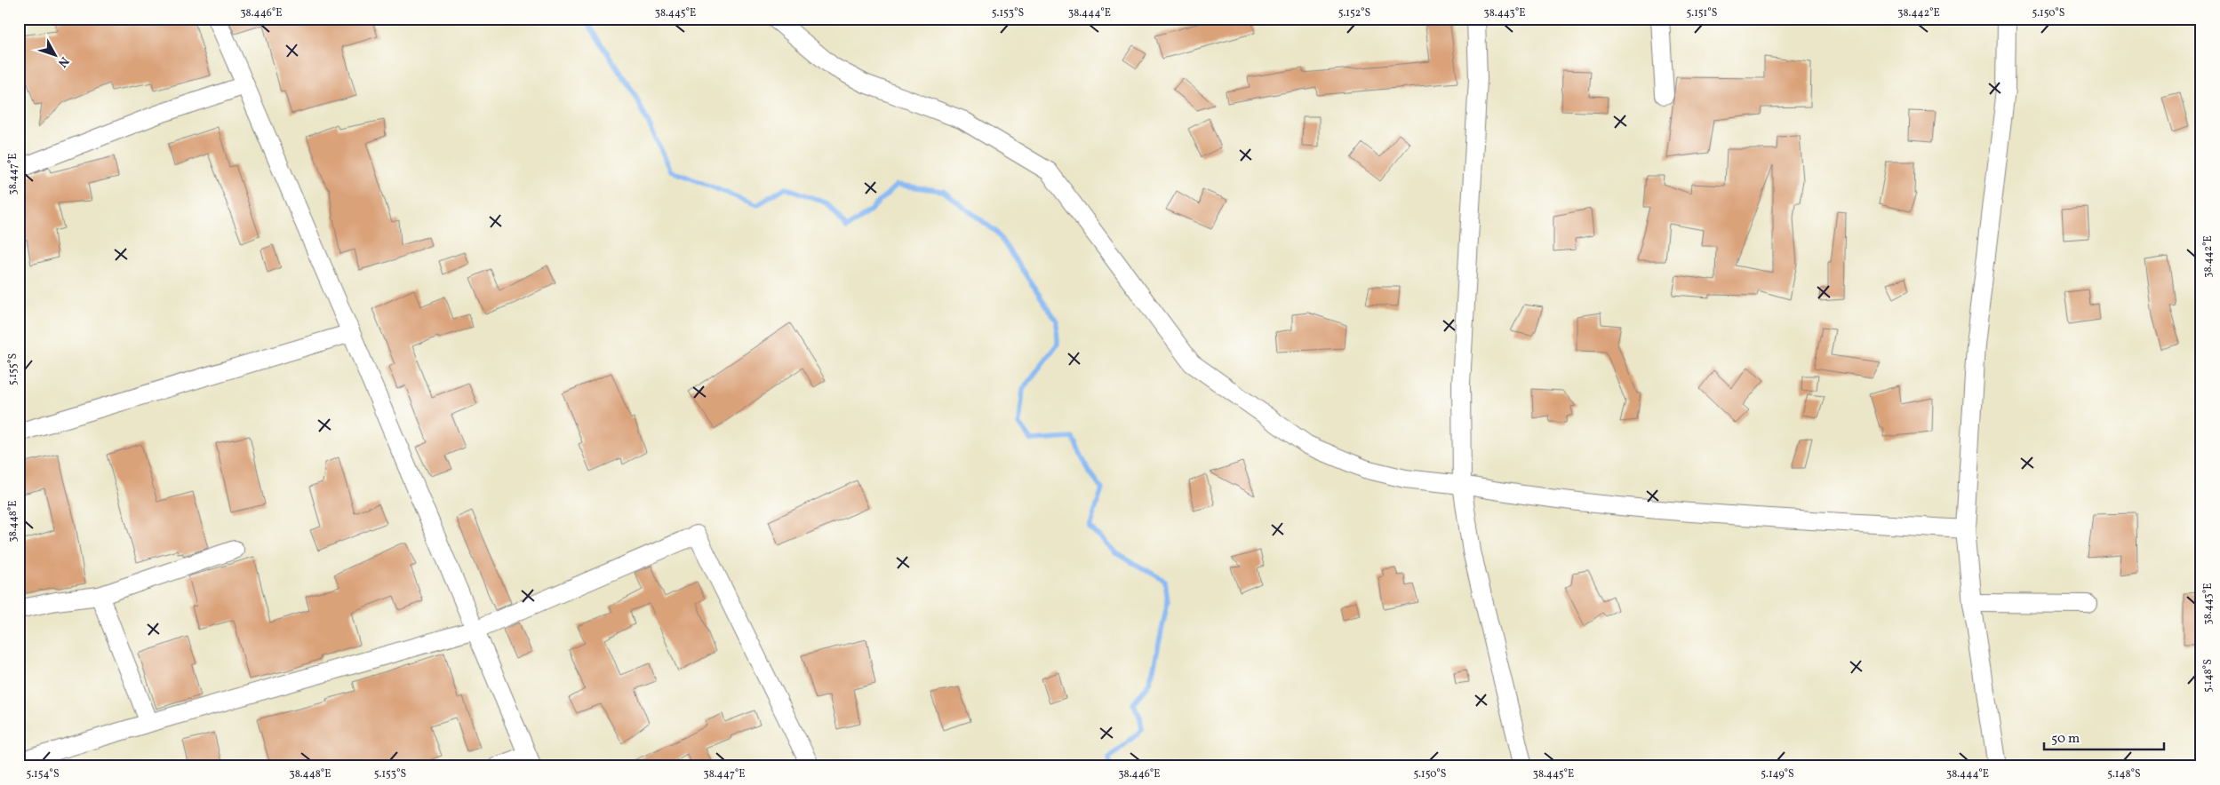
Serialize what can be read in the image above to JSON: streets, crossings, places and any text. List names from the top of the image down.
{
  "scale_bar": "50 m",
  "north": "bottom right",
  "coordinates": [
    "38.446°E",
    "38.445°E",
    "5.153°S",
    "38.444°E",
    "5.152°S",
    "38.443°E",
    "5.151°S",
    "38.442°E",
    "5.150°S",
    "38.447°E",
    "5.155°S",
    "38.448°E",
    "5.148°S",
    "5.154°S",
    "5.149°S"
  ]
}
